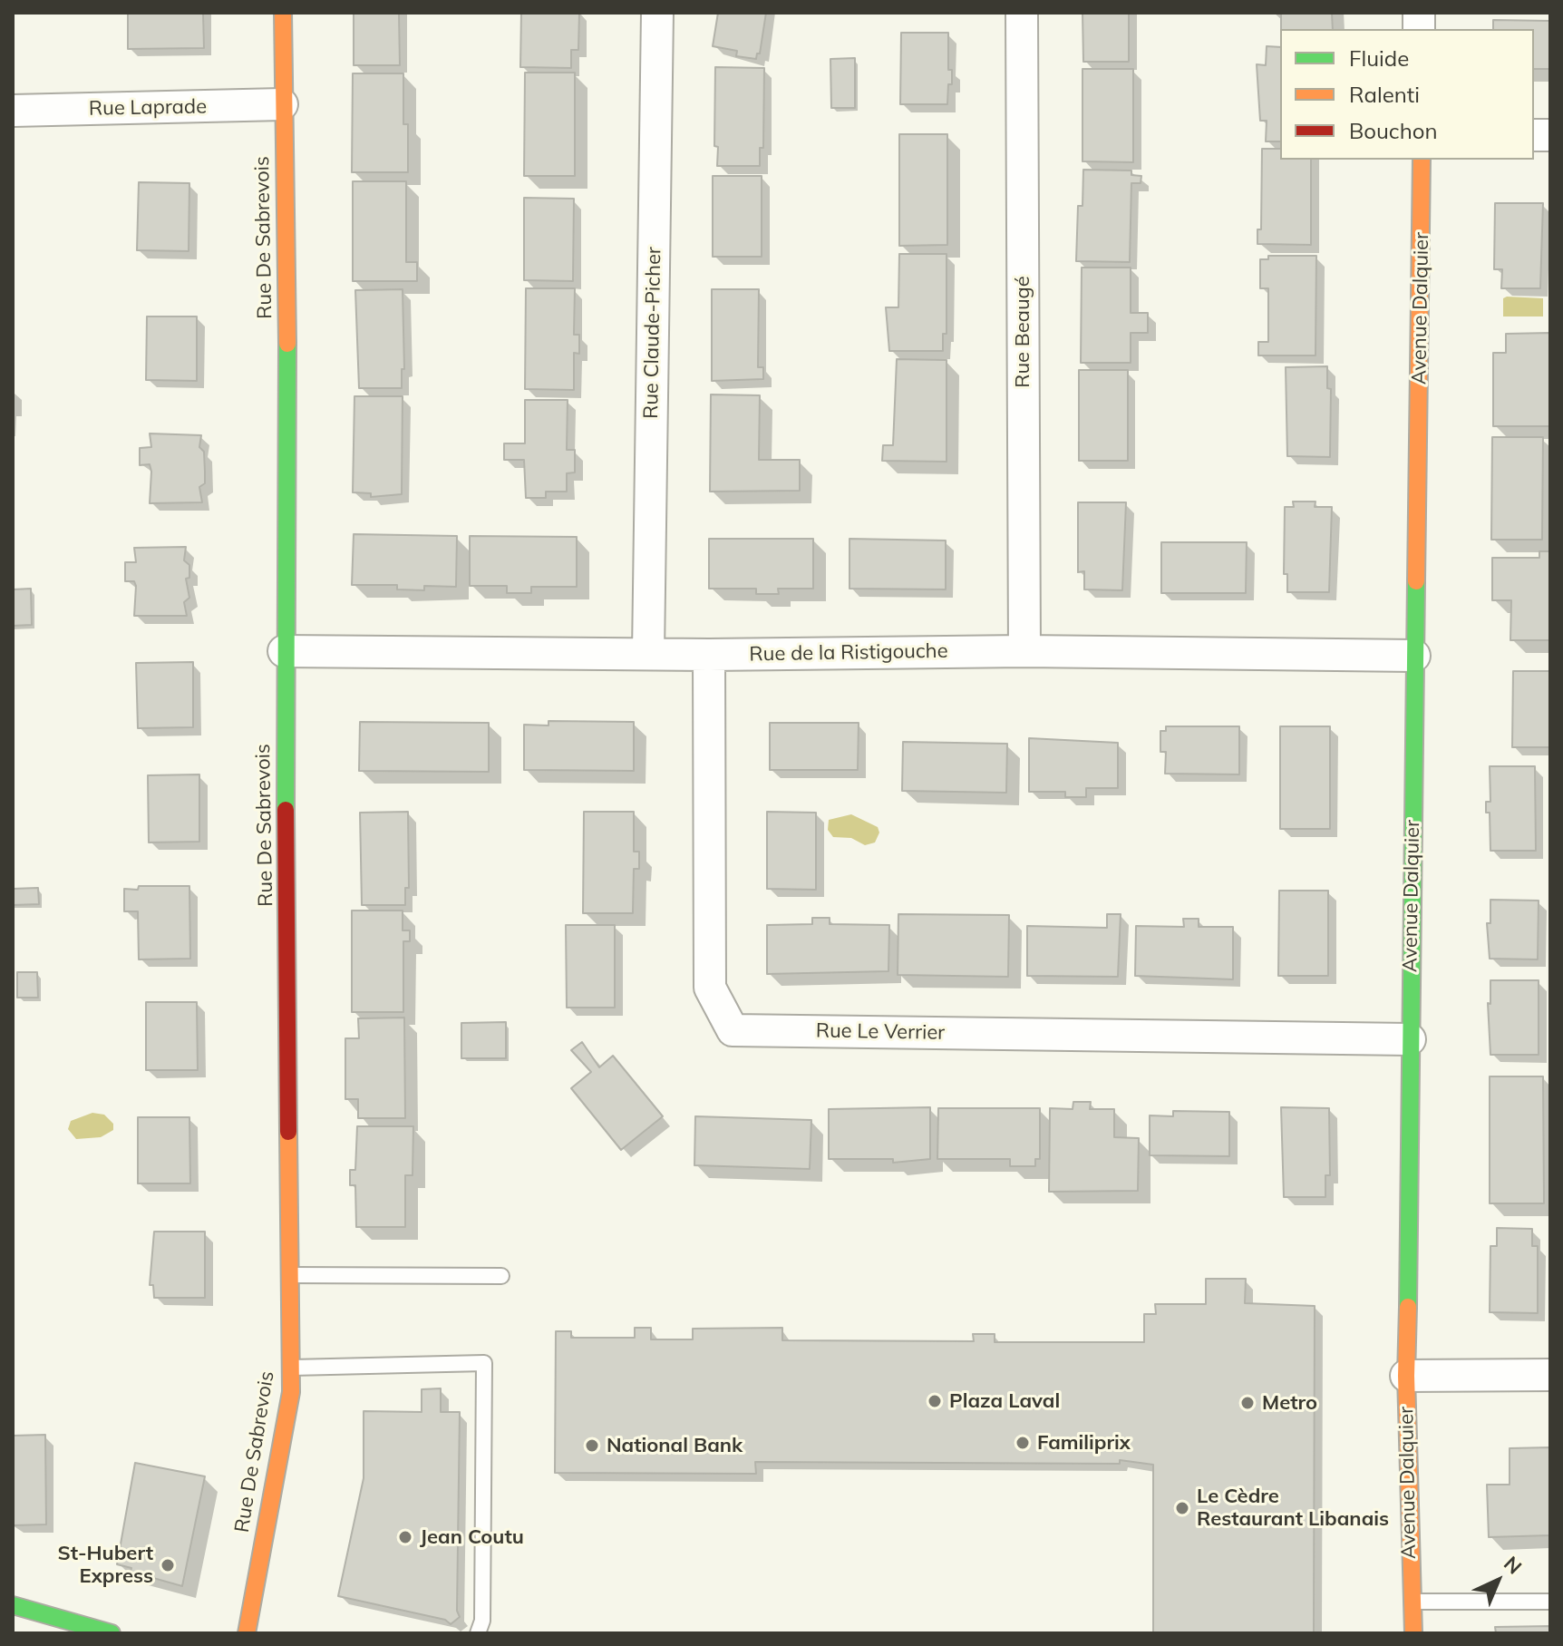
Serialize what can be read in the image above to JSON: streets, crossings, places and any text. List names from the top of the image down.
{
  "streets": {
    "street": [
      "Rue Laprade",
      "Rue De Sabrevois",
      "Avenue Dalquier",
      "Rue Beaugé",
      "Rue Claude-Picher",
      "Rue de la Ristigouche",
      "Rue Le Verrier"
    ]
  },
  "crossings": [
    ["Rue Laprade", "Rue De Sabrevois"],
    ["Rue De Sabrevois", "Rue de la Ristigouche"],
    ["Avenue Dalquier", "Rue de la Ristigouche"],
    ["Avenue Dalquier", "Rue Le Verrier"],
    ["Rue Beaugé", "Rue de la Ristigouche"],
    ["Rue Claude-Picher", "Rue de la Ristigouche"],
    ["Rue de la Ristigouche", "Rue Le Verrier"]
  ],
  "places": [
    "Plaza Laval",
    "Metro",
    "Familiprix",
    "National Bank",
    "Le Cèdre Restaurant Libanais",
    "Jean Coutu",
    "St-Hubert Express"
  ],
  "legend": ["Fluide", "Ralenti", "Bouchon"],
  "north": "top right"
}
